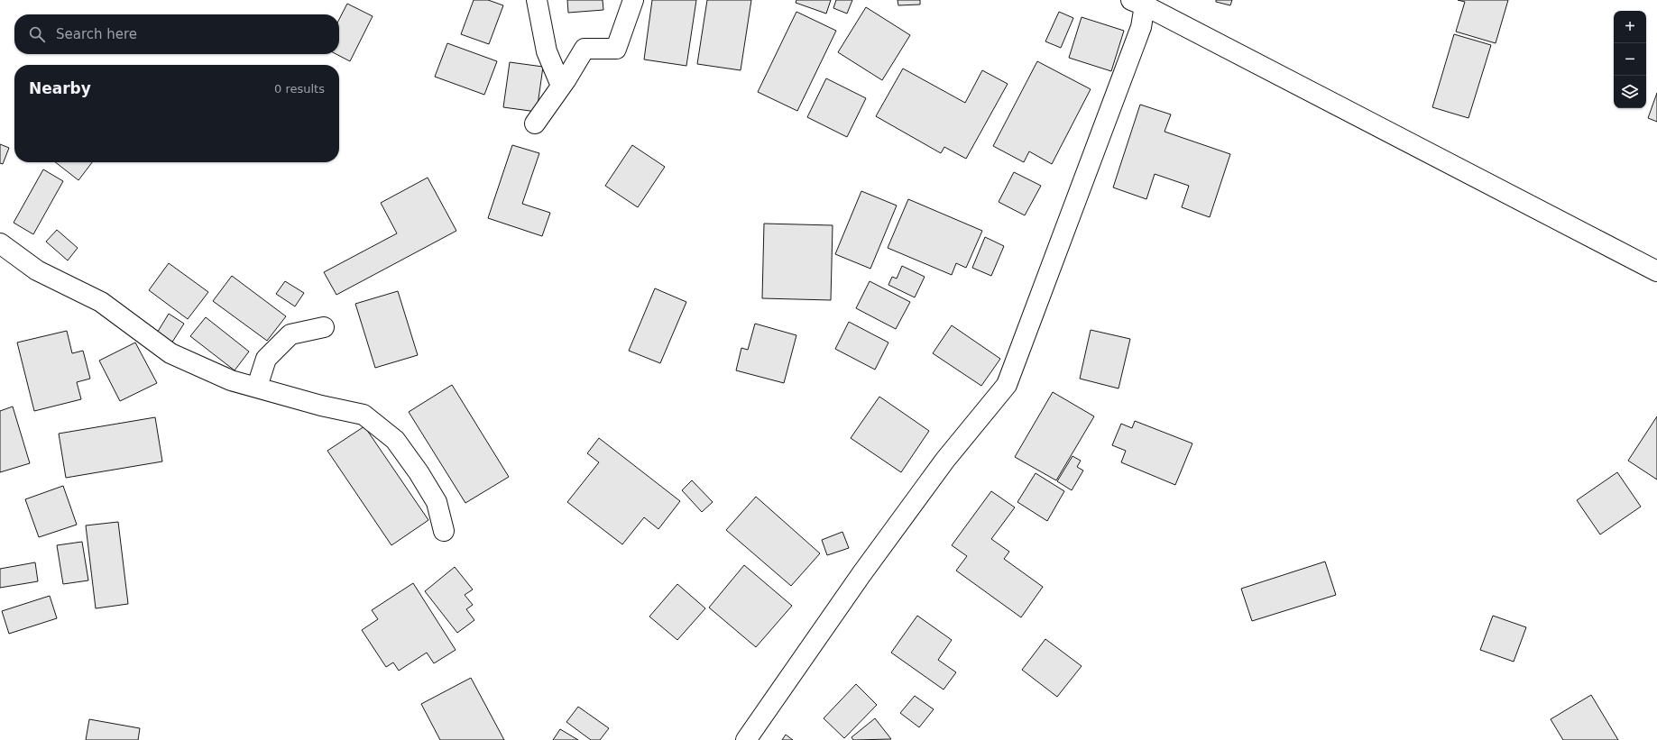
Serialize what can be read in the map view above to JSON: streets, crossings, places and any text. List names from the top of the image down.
{
  "page": {
    "map_buttons": ["+", "−"],
    "search": "Search here",
    "heading": ["Nearby", "0 results"]
  }
}
